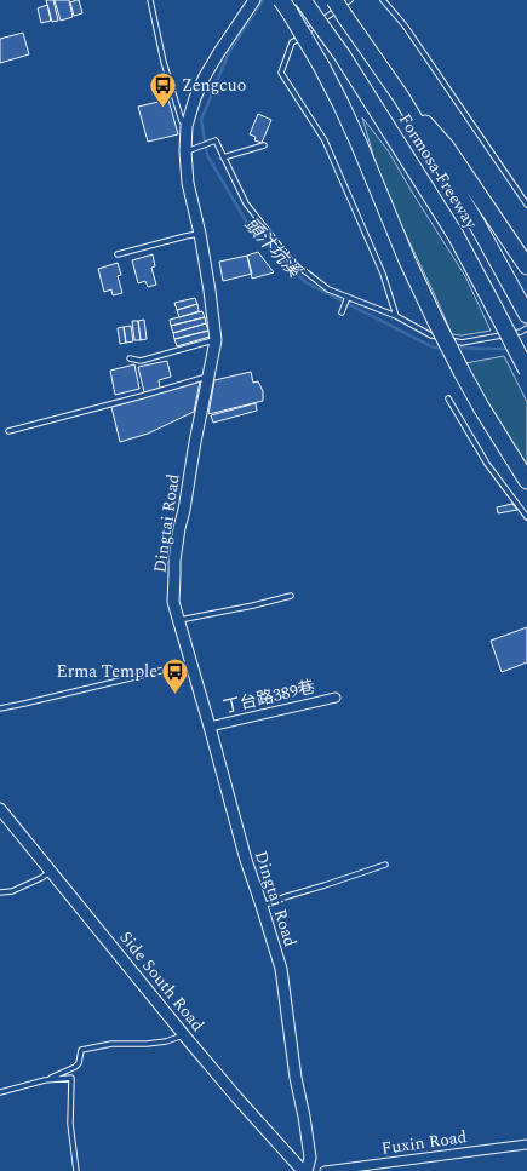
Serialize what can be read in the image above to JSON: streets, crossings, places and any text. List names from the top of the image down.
{
  "streets": {
    "highway": ["Formosa Freeway"],
    "street": [
      "Dingtai Road",
      "丁台路389巷",
      "Side South Road",
      "Fuxin Road"
    ]
  },
  "crossings": [
    ["Dingtai Road", "丁台路389巷"],
    ["Dingtai Road", "Side South Road"]
  ],
  "water": ["頭汴坑溪"],
  "places": {
    "bus stop": ["Zengcuo", "Erma Temple"]
  }
}
